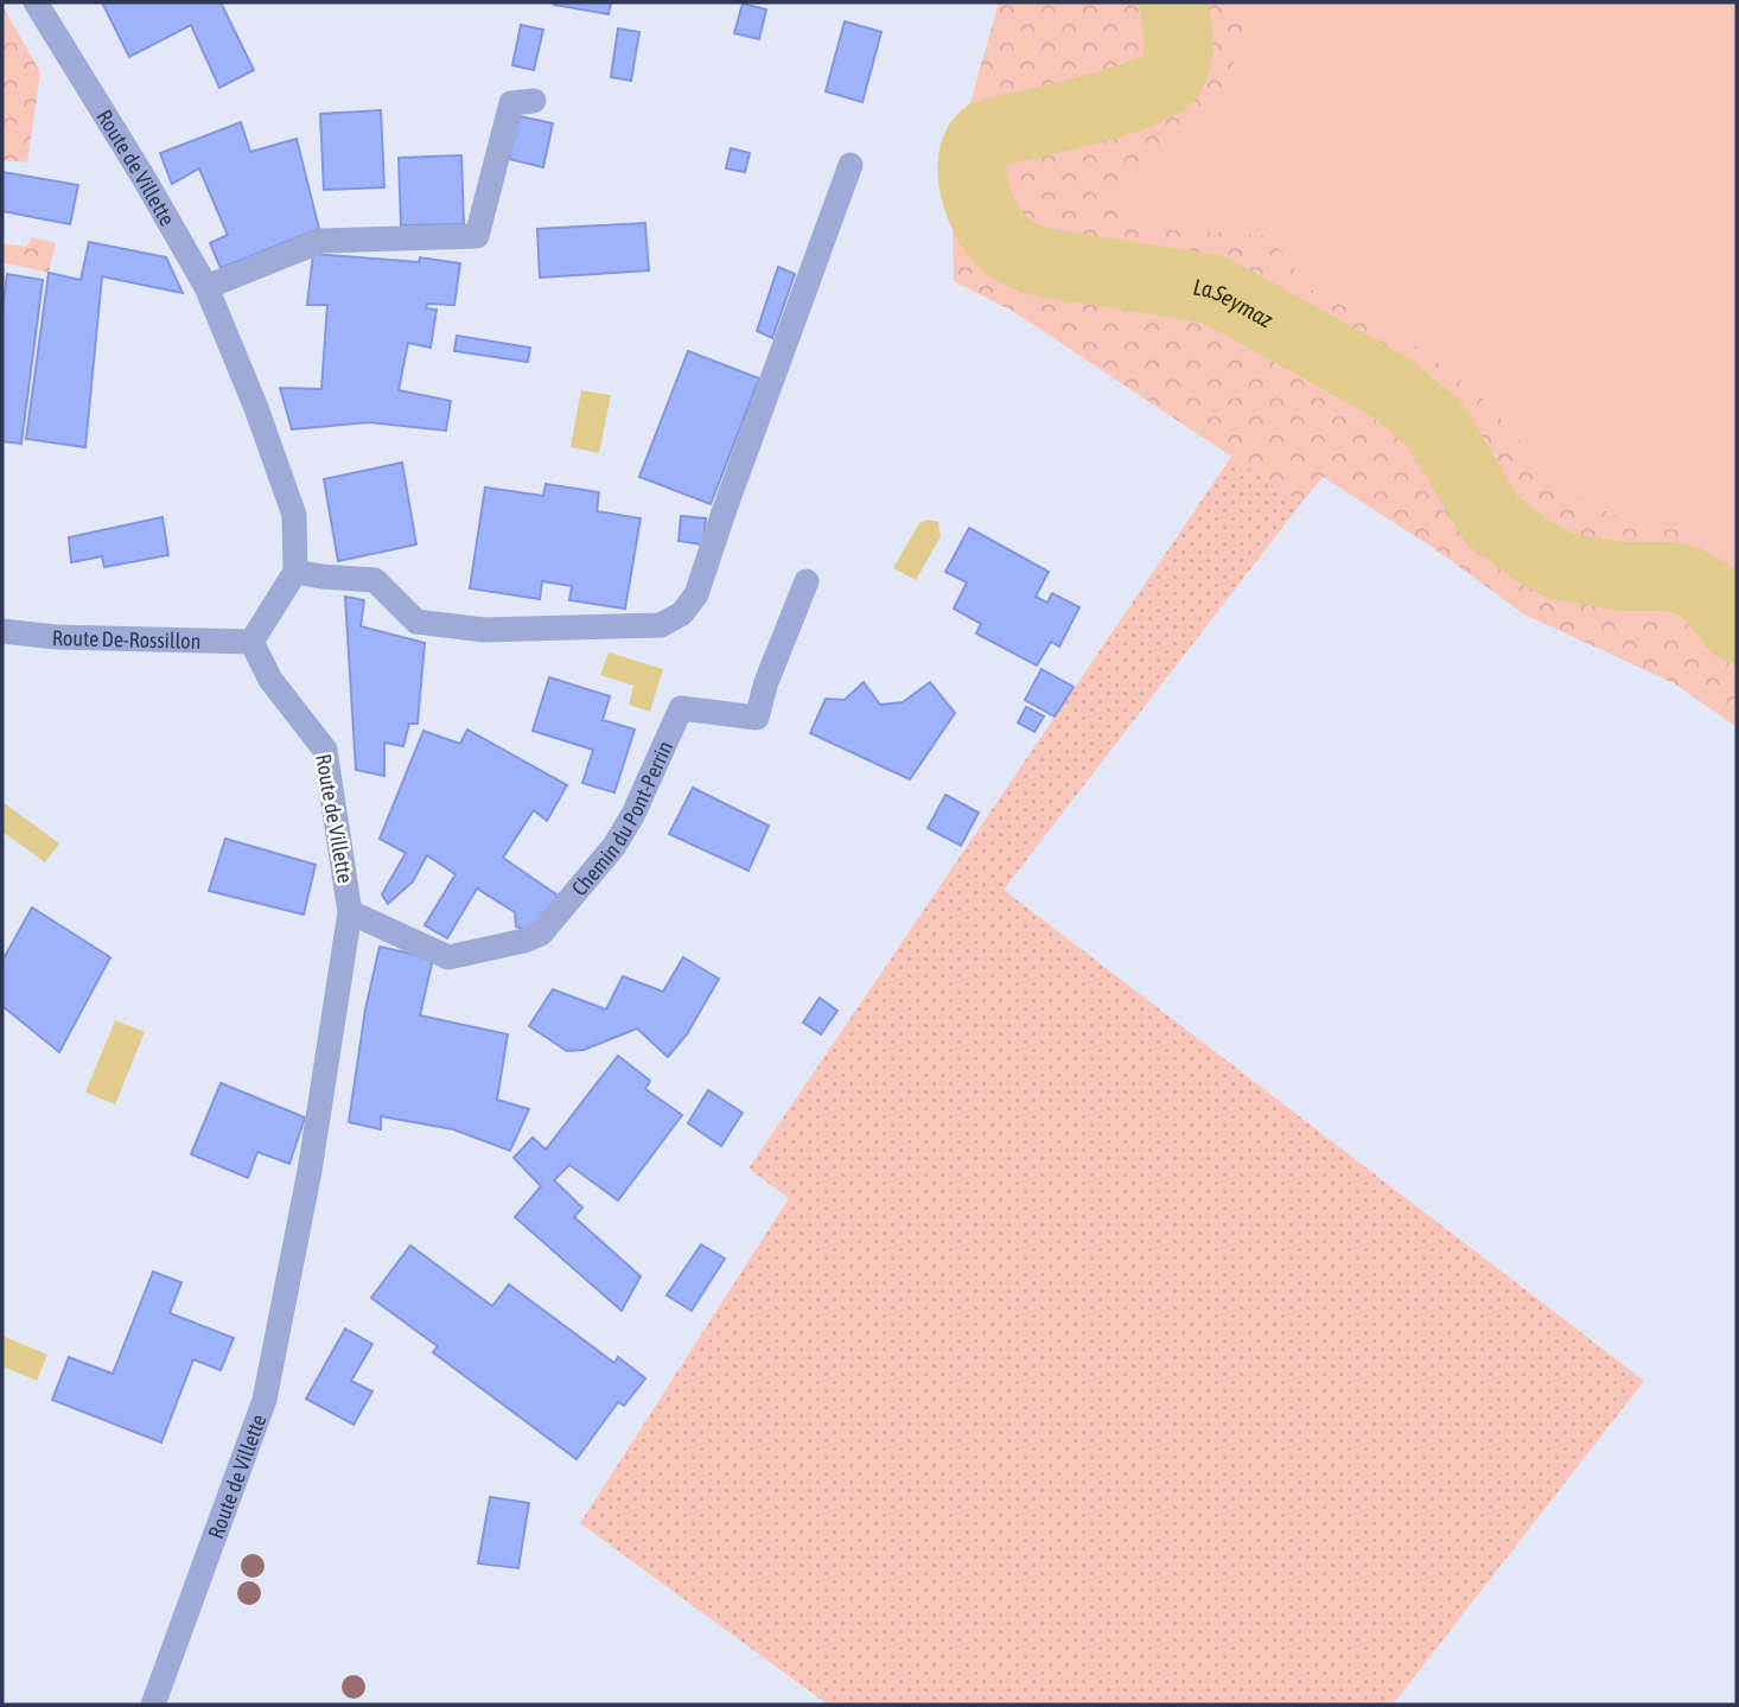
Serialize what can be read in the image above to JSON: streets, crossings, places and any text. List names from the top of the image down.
{
  "streets": {
    "street": ["Route de Villette", "Route De-Rossillon", "Chemin du Pont-Perrin"]
  },
  "crossings": [
    ["Route de Villette", "Route De-Rossillon"],
    ["Route de Villette", "Chemin du Pont-Perrin"]
  ],
  "water": ["La Seymaz"]
}
